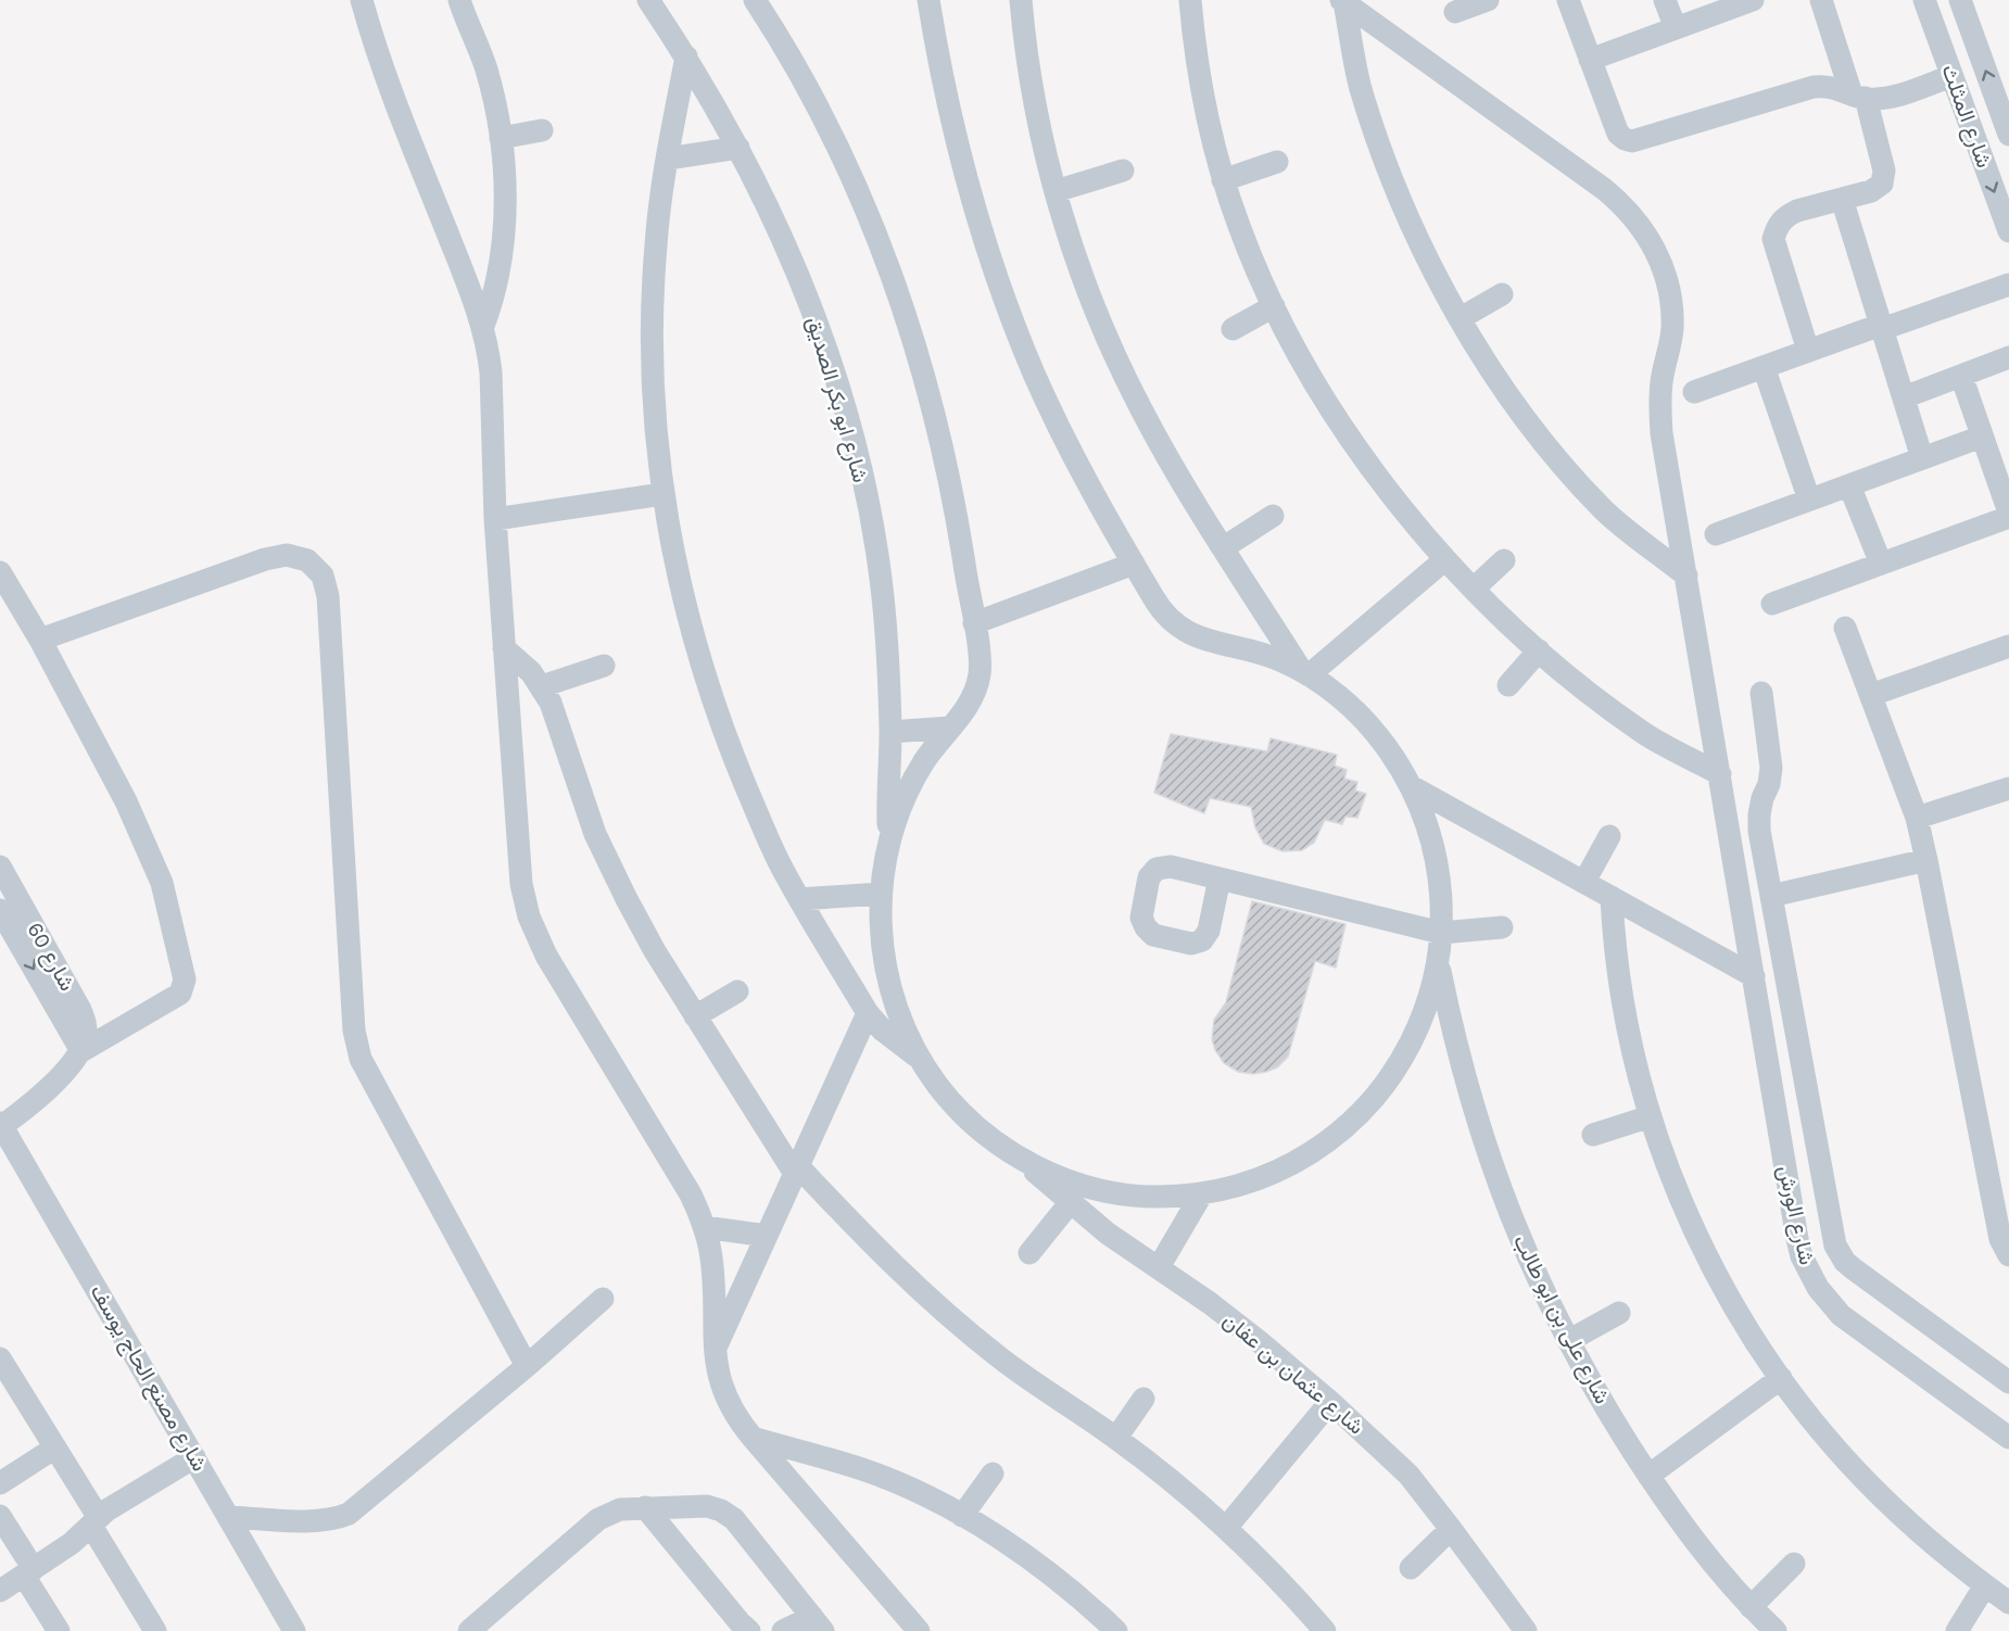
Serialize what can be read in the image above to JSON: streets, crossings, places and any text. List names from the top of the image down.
{
  "streets": {
    "street": [
      "شارع المثلث",
      "شارع ابو بكر الصديق",
      "شارع 60",
      "شارع الورش",
      "شارع على بن ابو طالب",
      "شارع عثمان بن عفان",
      "شارع مصنع الحاج يوسف"
    ]
  }
}
